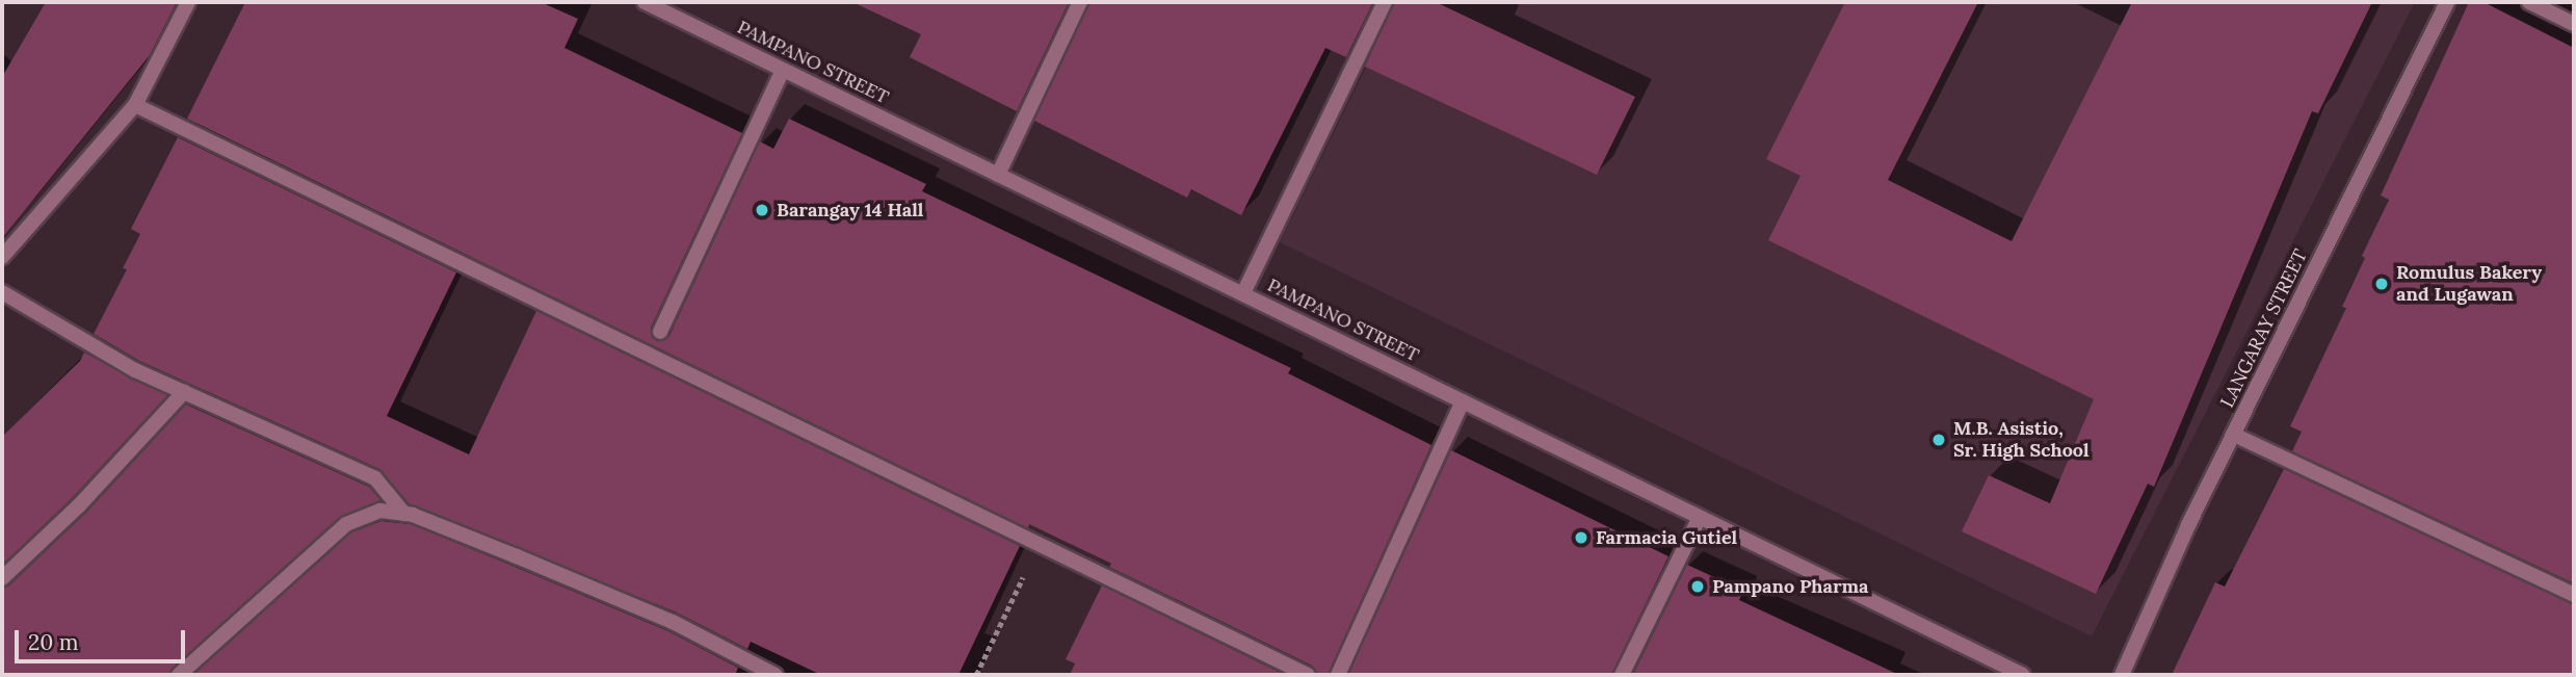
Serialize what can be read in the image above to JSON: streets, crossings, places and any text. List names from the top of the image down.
{
  "streets": {
    "street": ["PAMPANO STREET", "LANGARAY STREET"]
  },
  "places": [
    "Barangay 14 Hall",
    "Romulus Bakery and Lugawan",
    "M.B. Asistio, Sr. High School",
    "Farmacia Gutiel",
    "Pampano Pharma"
  ],
  "scale_bar": "20 m"
}
